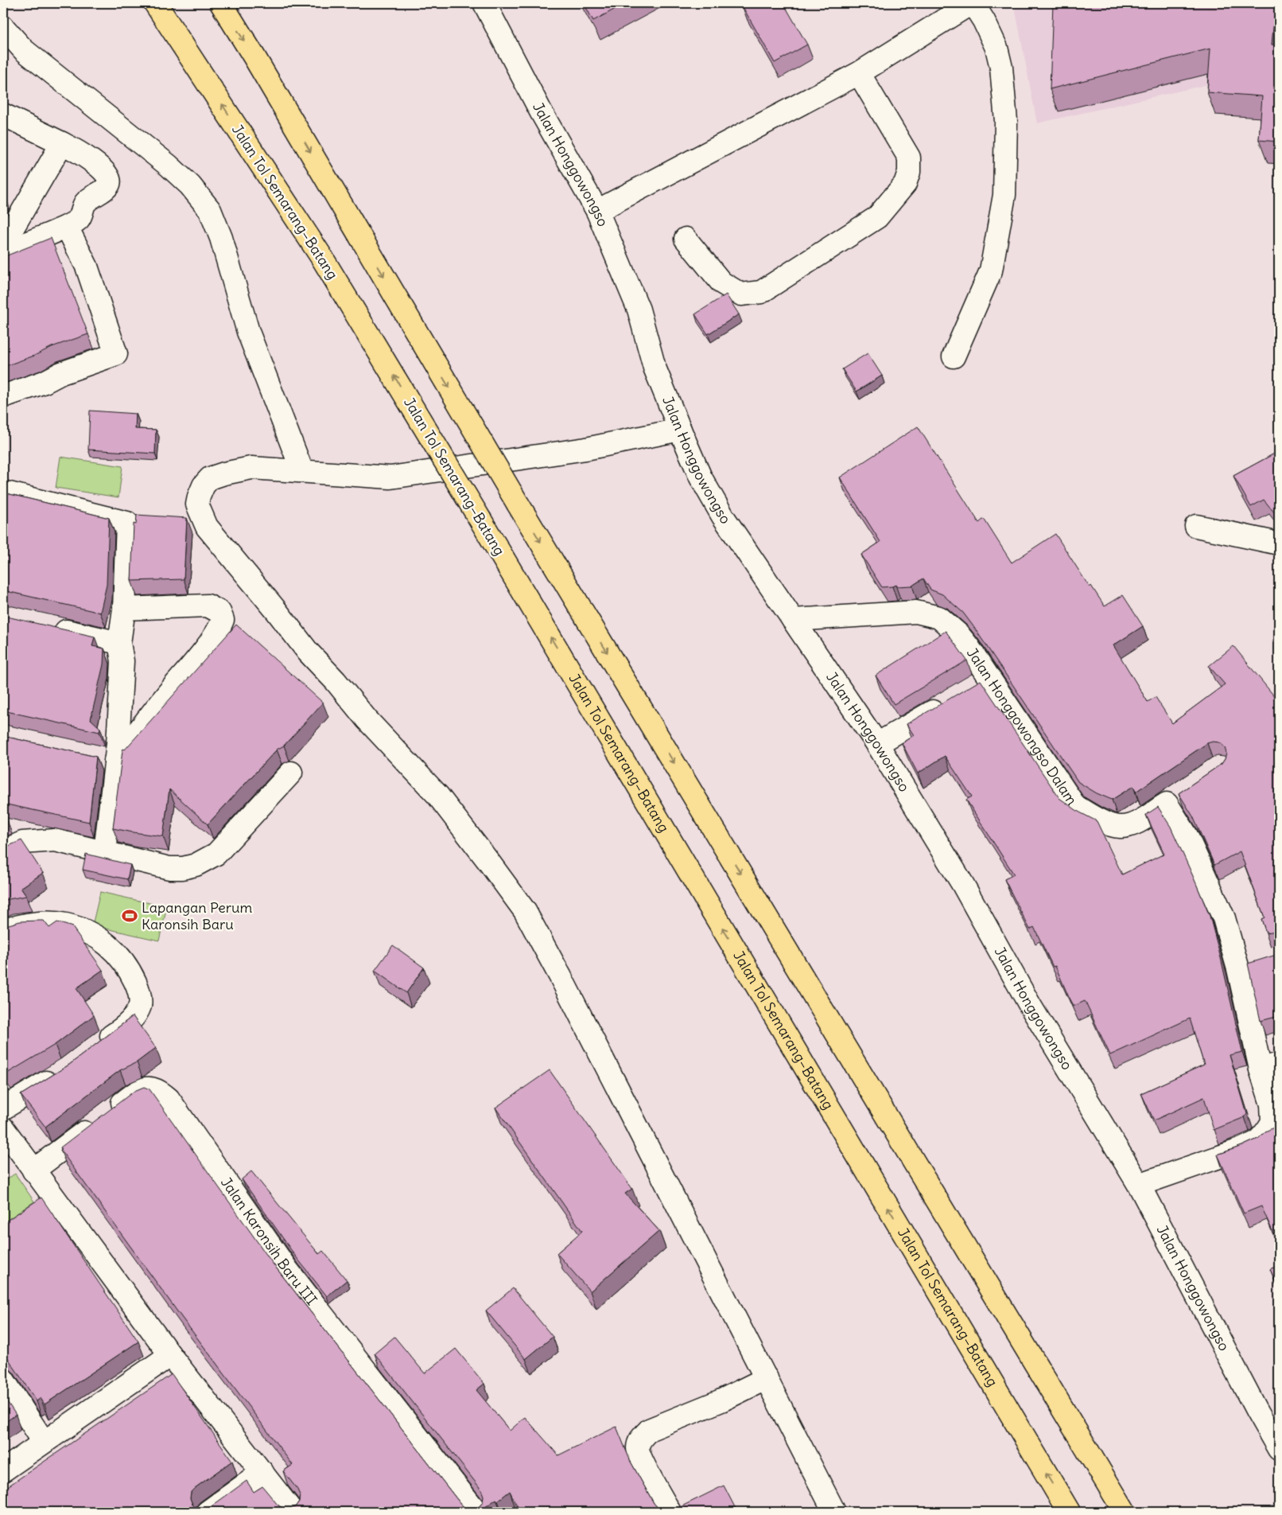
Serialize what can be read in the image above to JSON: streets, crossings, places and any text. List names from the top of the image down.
{
  "streets": {
    "highway": ["Jalan Tol Semarang–Batang"],
    "street": ["Jalan Honggowongso", "Jalan Honggowongso Dalam", "Jalan Karonsih Baru III"]
  },
  "crossings": [
    ["Jalan Honggowongso", "Jalan Honggowongso Dalam"]
  ],
  "places": {
    "sports": ["Lapangan Perum Karonsih Baru"]
  }
}
